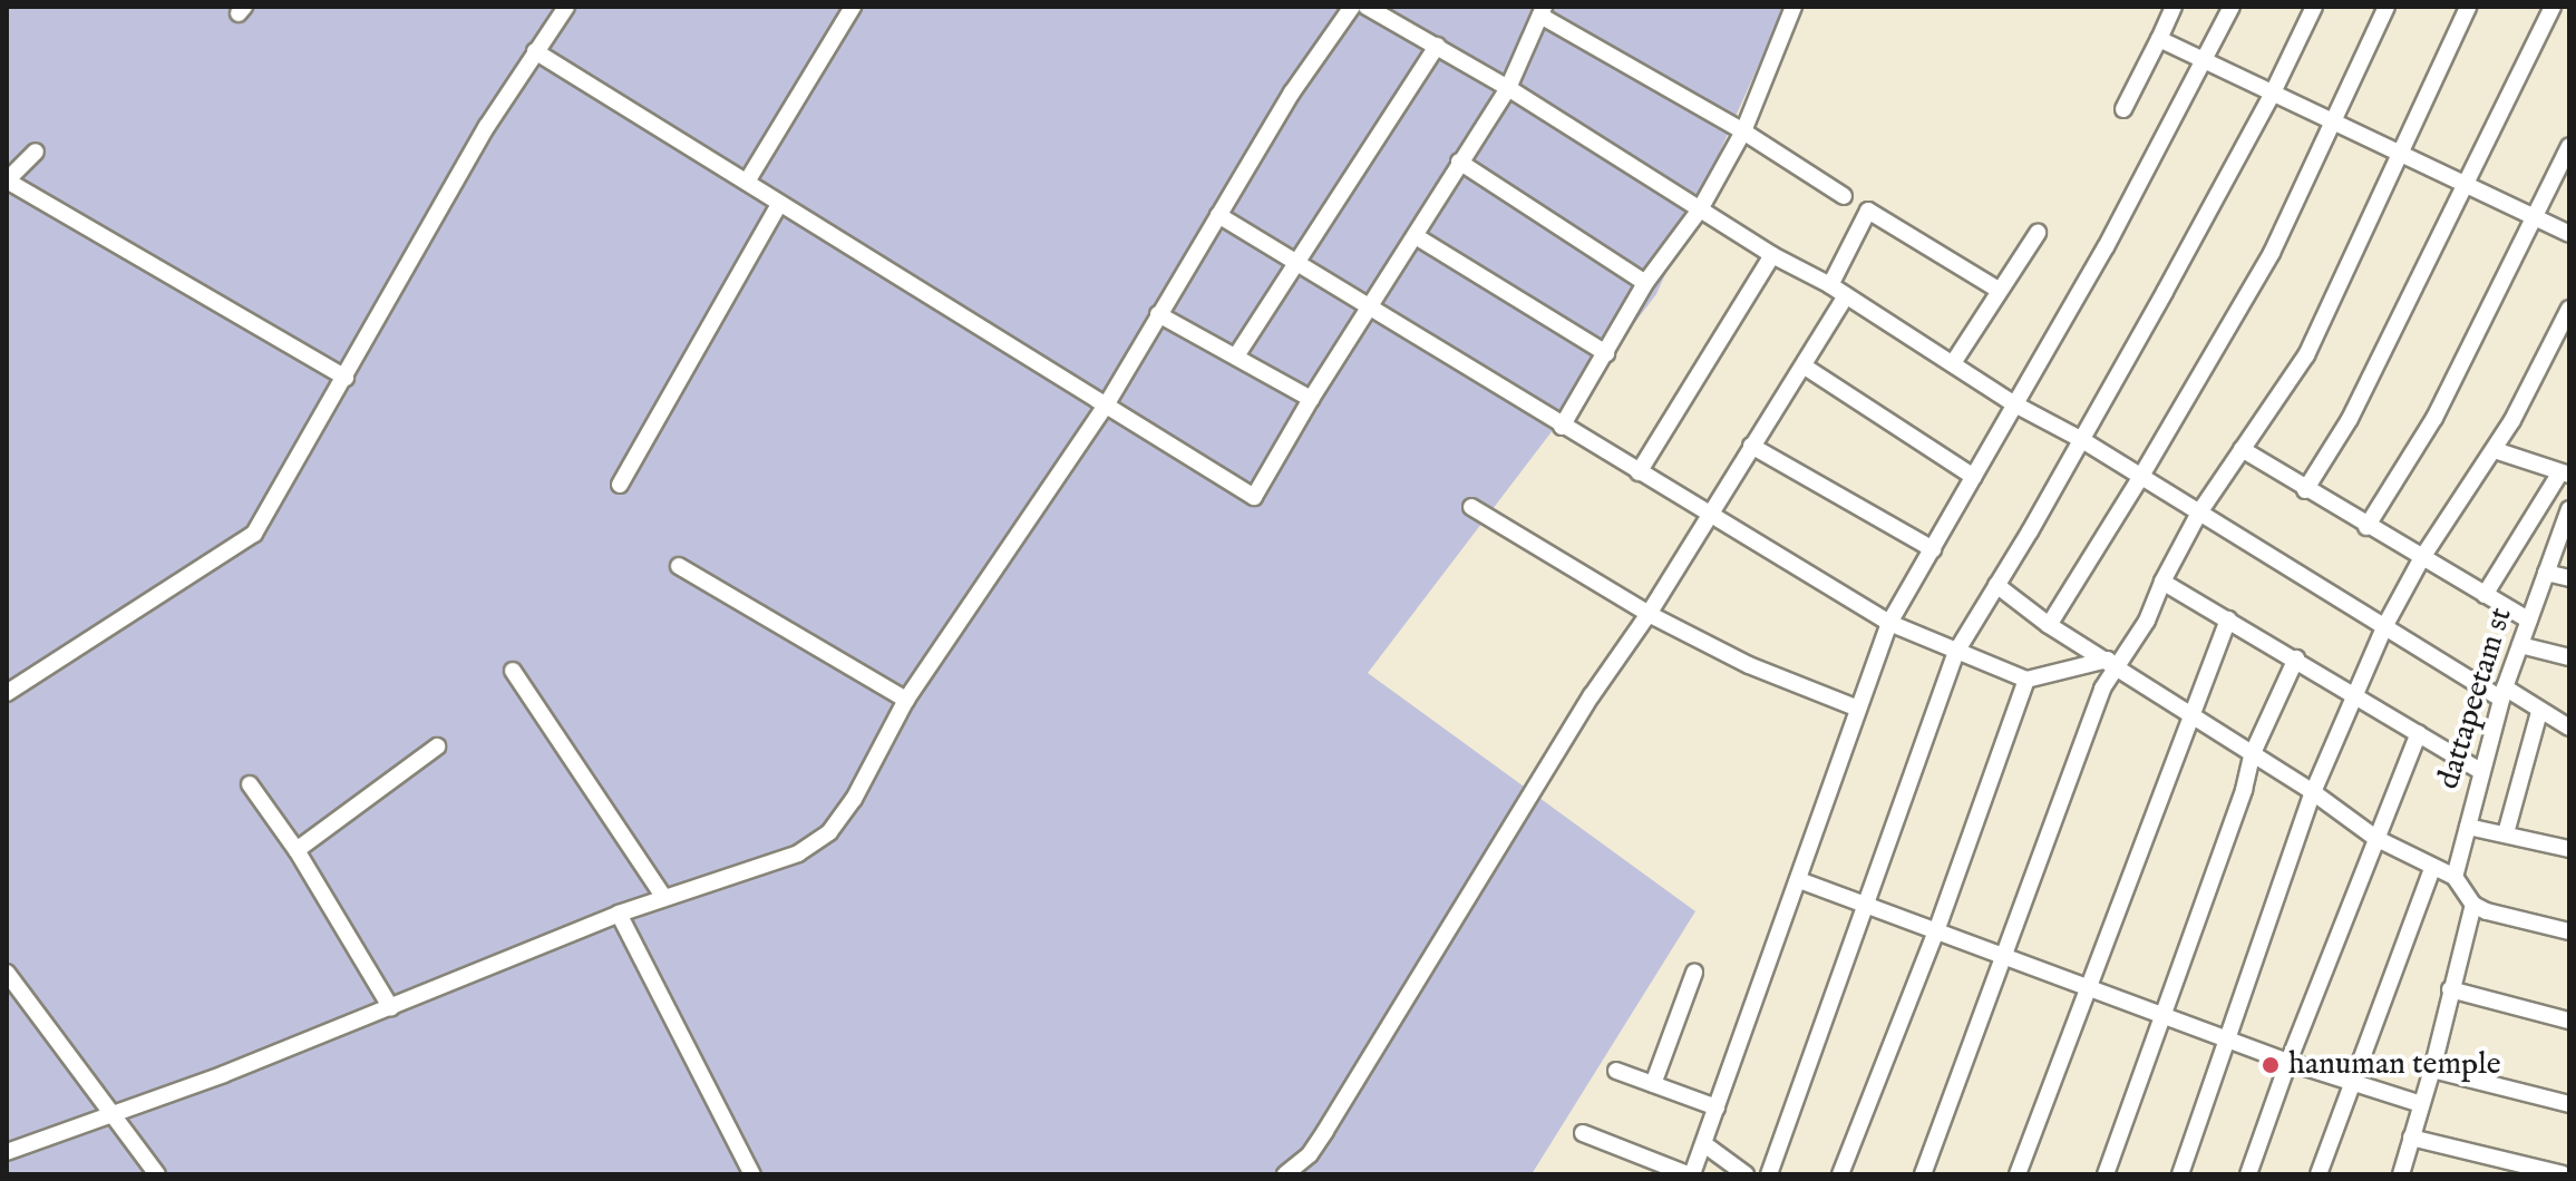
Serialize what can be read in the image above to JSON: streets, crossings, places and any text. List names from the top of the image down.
{
  "streets": {
    "street": ["dattapeetam st"]
  },
  "places": ["hanuman temple"]
}
